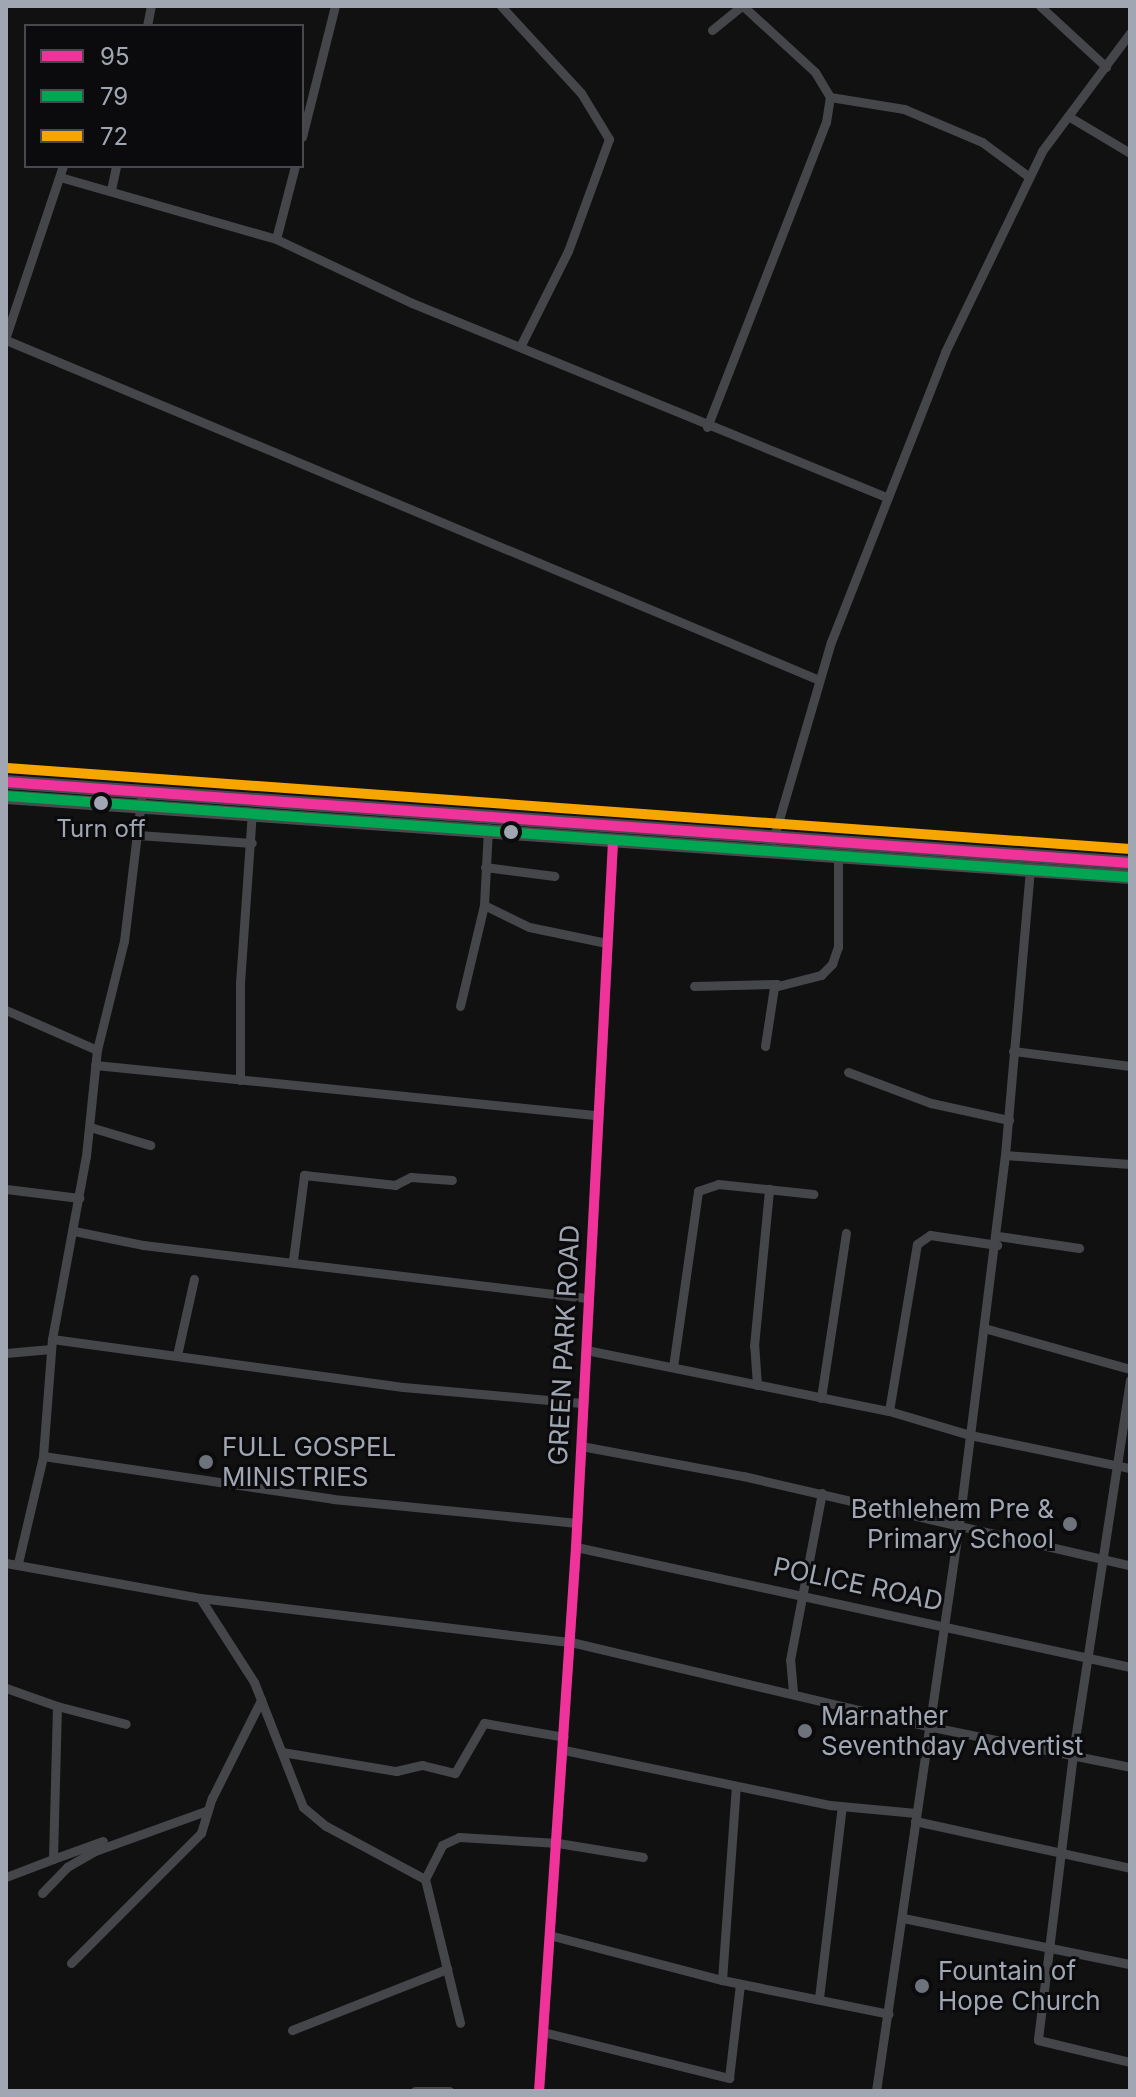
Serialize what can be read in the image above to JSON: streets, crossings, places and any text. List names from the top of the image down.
{
  "streets": {
    "street": ["GREEN PARK ROAD", "POLICE ROAD"]
  },
  "crossings": [
    ["GREEN PARK ROAD", "POLICE ROAD"]
  ],
  "places": [
    "Turn off",
    "FULL GOSPEL MINISTRIES",
    "Bethlehem Pre & Primary School",
    "Marnather Seventhday Advertist",
    "Fountain of Hope Church"
  ],
  "lines": ["transit line 72", "transit line 95", "transit line 79"],
  "legend": ["95", "79", "72"]
}
